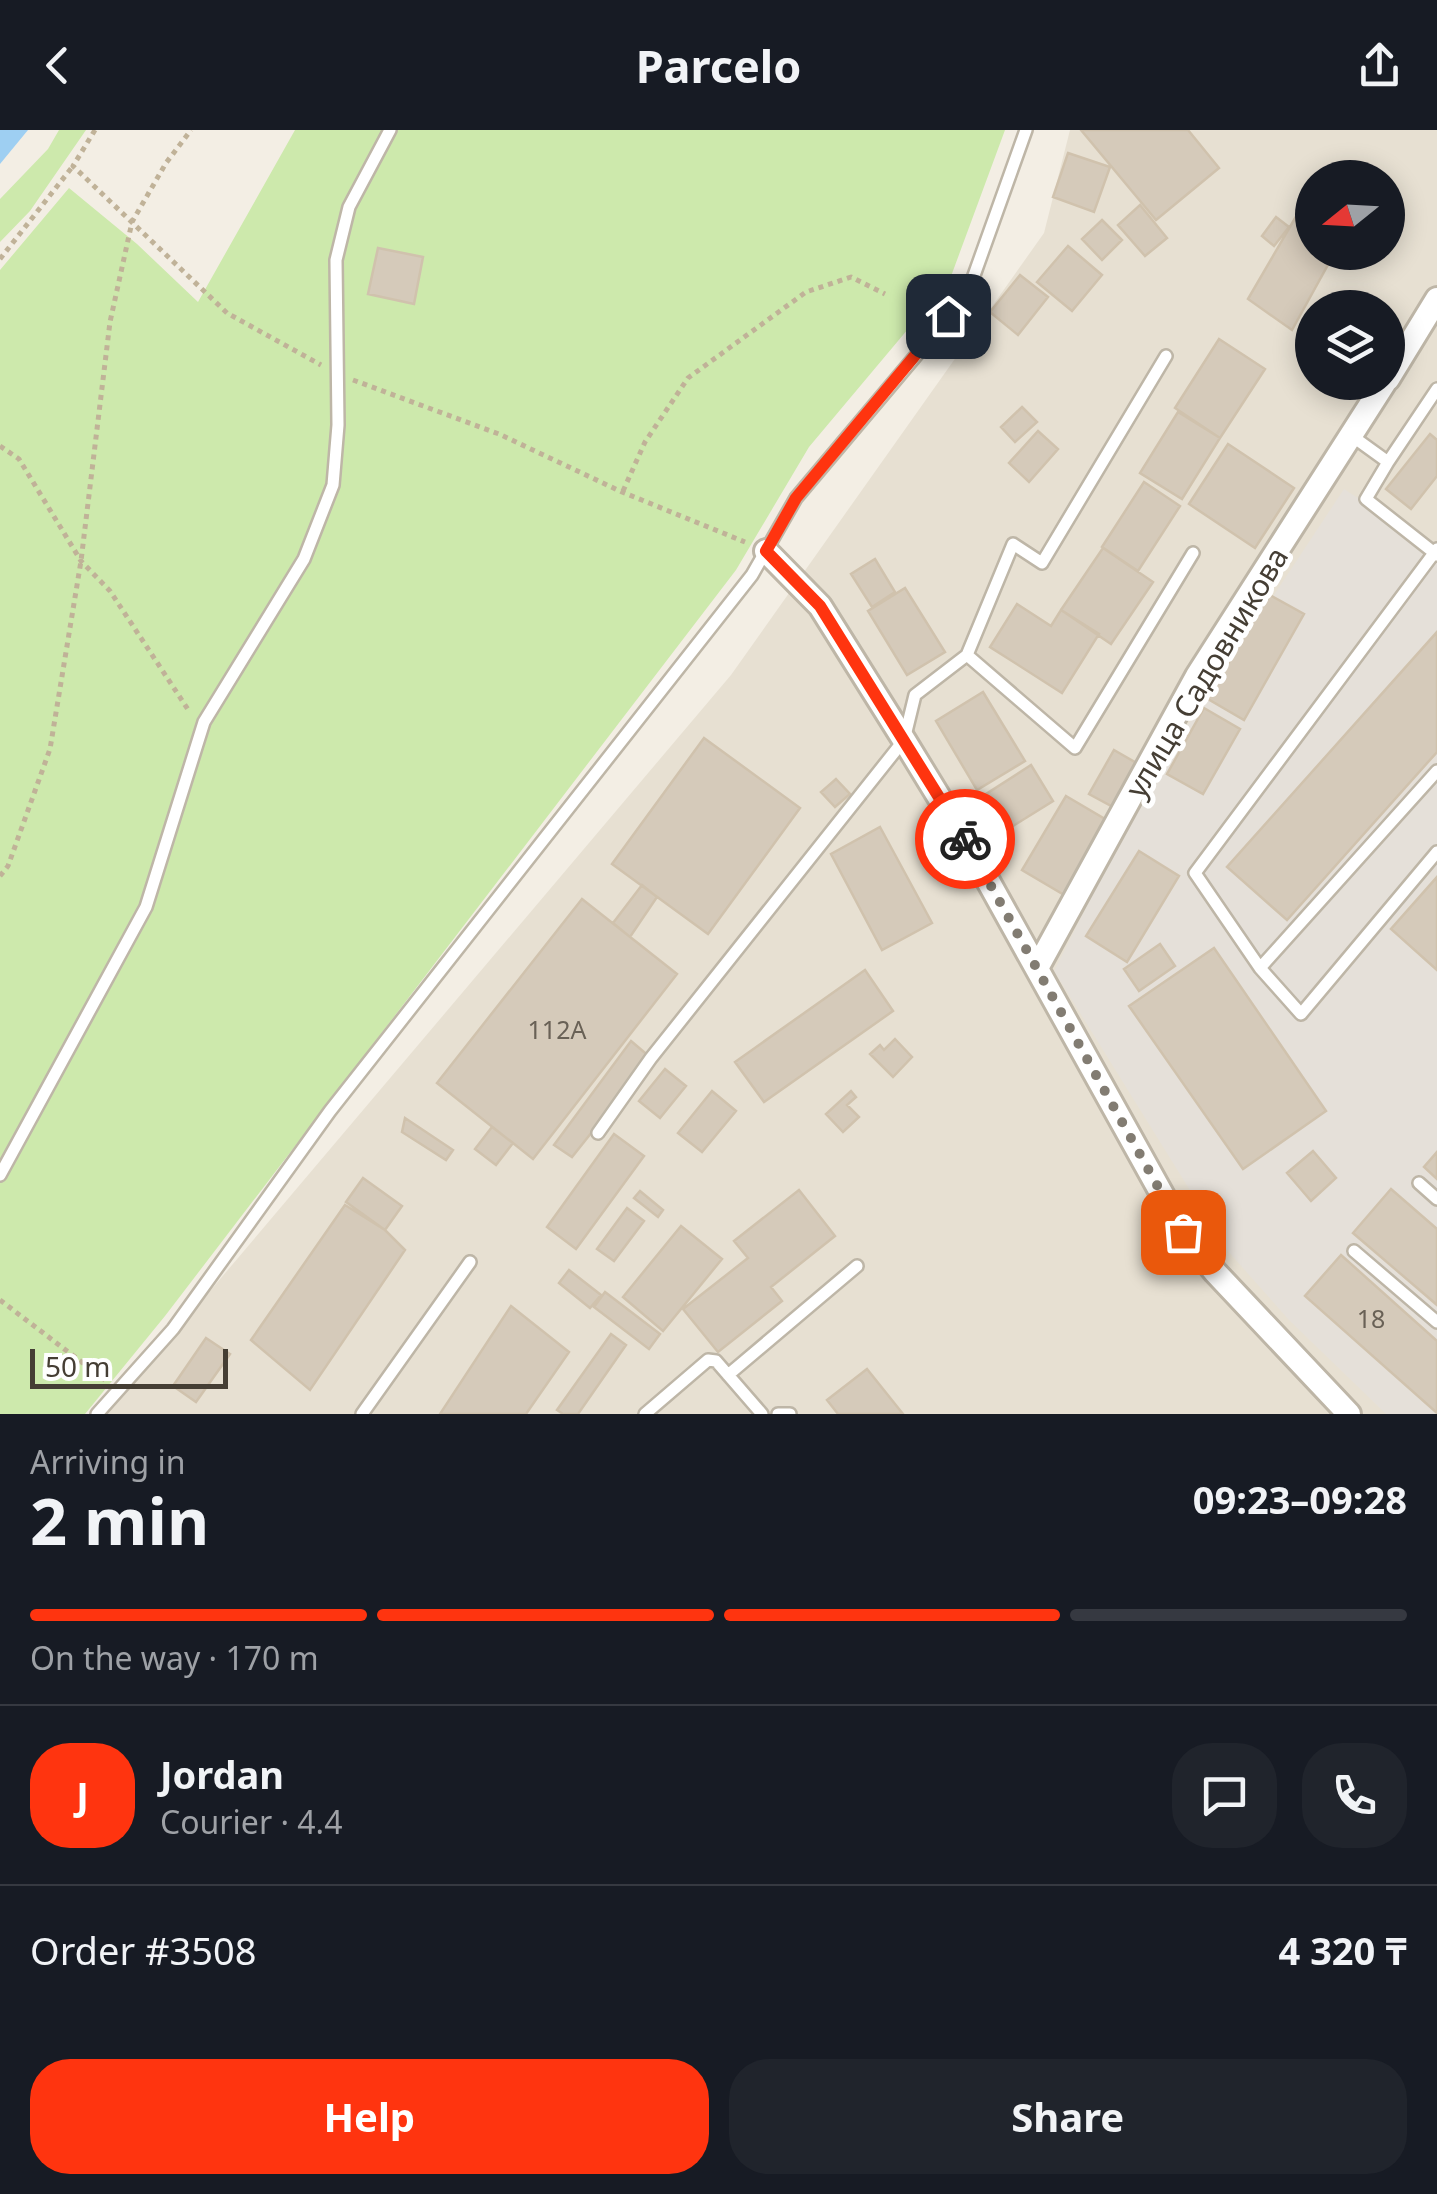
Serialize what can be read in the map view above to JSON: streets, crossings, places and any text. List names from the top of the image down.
{
  "streets": {
    "street": ["улица Садовникова"]
  },
  "house_numbers": ["112А", "18"],
  "scale_bar": "50 m",
  "north": "left",
  "page": {
    "header": "Parcelo",
    "scale": "50 m",
    "heading": ["2 min", "Arriving in", "09:23–09:28"],
    "panel": [
      "Jordan",
      "Courier · 4.4",
      "Order #3508",
      "4 320 ₸"
    ],
    "bar": "On the way · 170 m",
    "round": "J",
    "buttons": ["Help", "Share"]
  }
}
